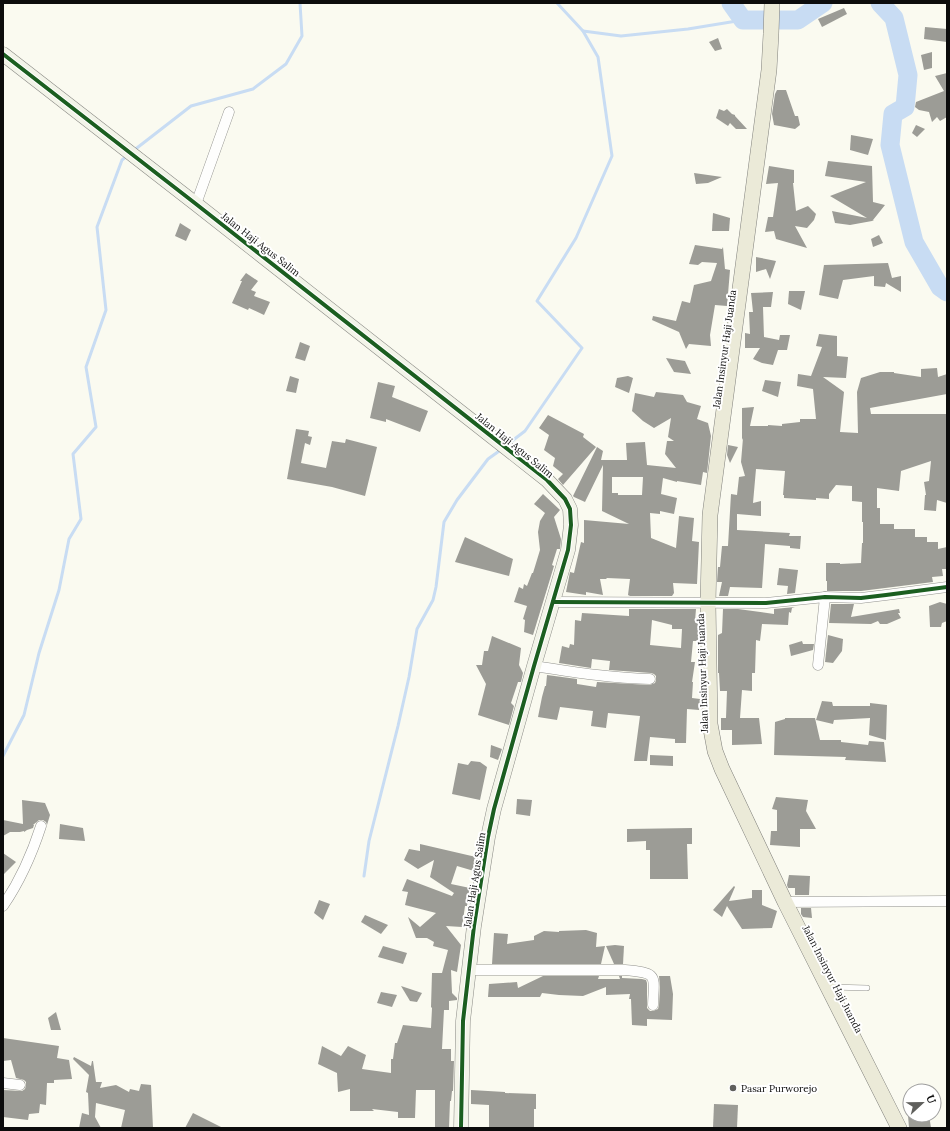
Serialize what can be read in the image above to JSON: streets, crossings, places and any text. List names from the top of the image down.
{
  "streets": {
    "main road": ["Jalan Insinyur Haji Juanda"],
    "street": ["Jalan Haji Agus Salim"]
  },
  "places": ["Pasar Purworejo"],
  "north": "right"
}
